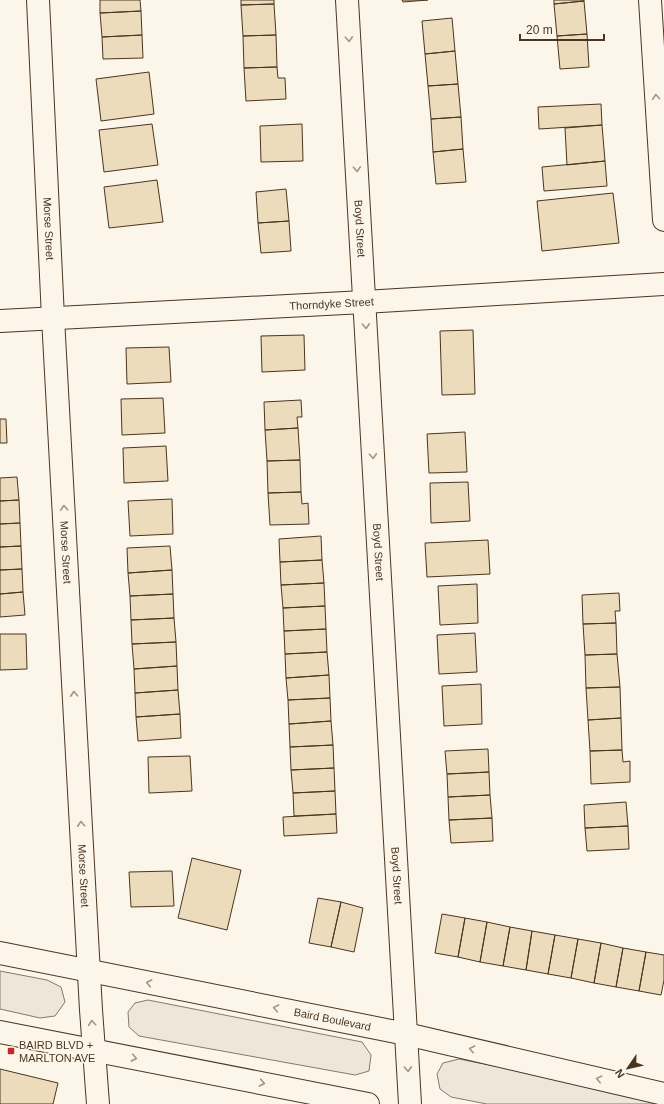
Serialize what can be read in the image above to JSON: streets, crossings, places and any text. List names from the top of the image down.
{
  "streets": {
    "street": [
      "Morse Street",
      "Boyd Street",
      "Thorndyke Street",
      "Baird Boulevard"
    ]
  },
  "crossings": [
    ["Morse Street", "Thorndyke Street"],
    ["Morse Street", "Baird Boulevard"],
    ["Boyd Street", "Thorndyke Street"],
    ["Boyd Street", "Baird Boulevard"]
  ],
  "one_way": ["Morse Street", "Boyd Street"],
  "places": {
    "transit": ["BAIRD BLVD + MARLTON AVE"]
  },
  "scale_bar": "20 m",
  "north": "bottom left"
}
